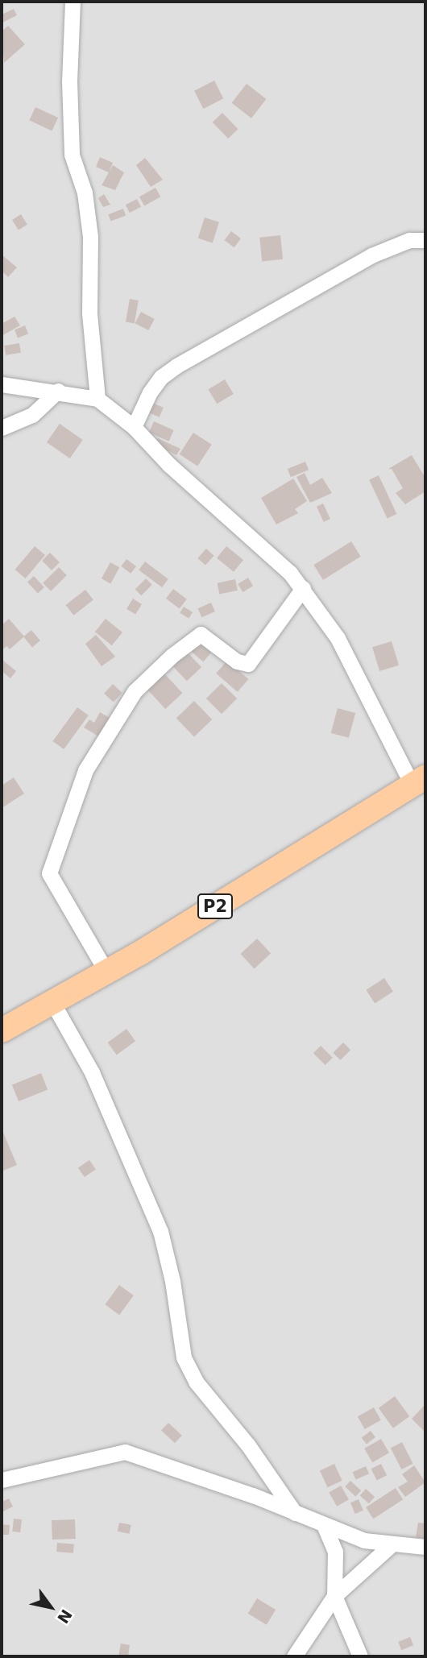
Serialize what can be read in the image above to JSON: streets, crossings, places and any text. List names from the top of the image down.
{
  "streets": {
    "main road": ["P2"]
  },
  "north": "bottom right"
}
